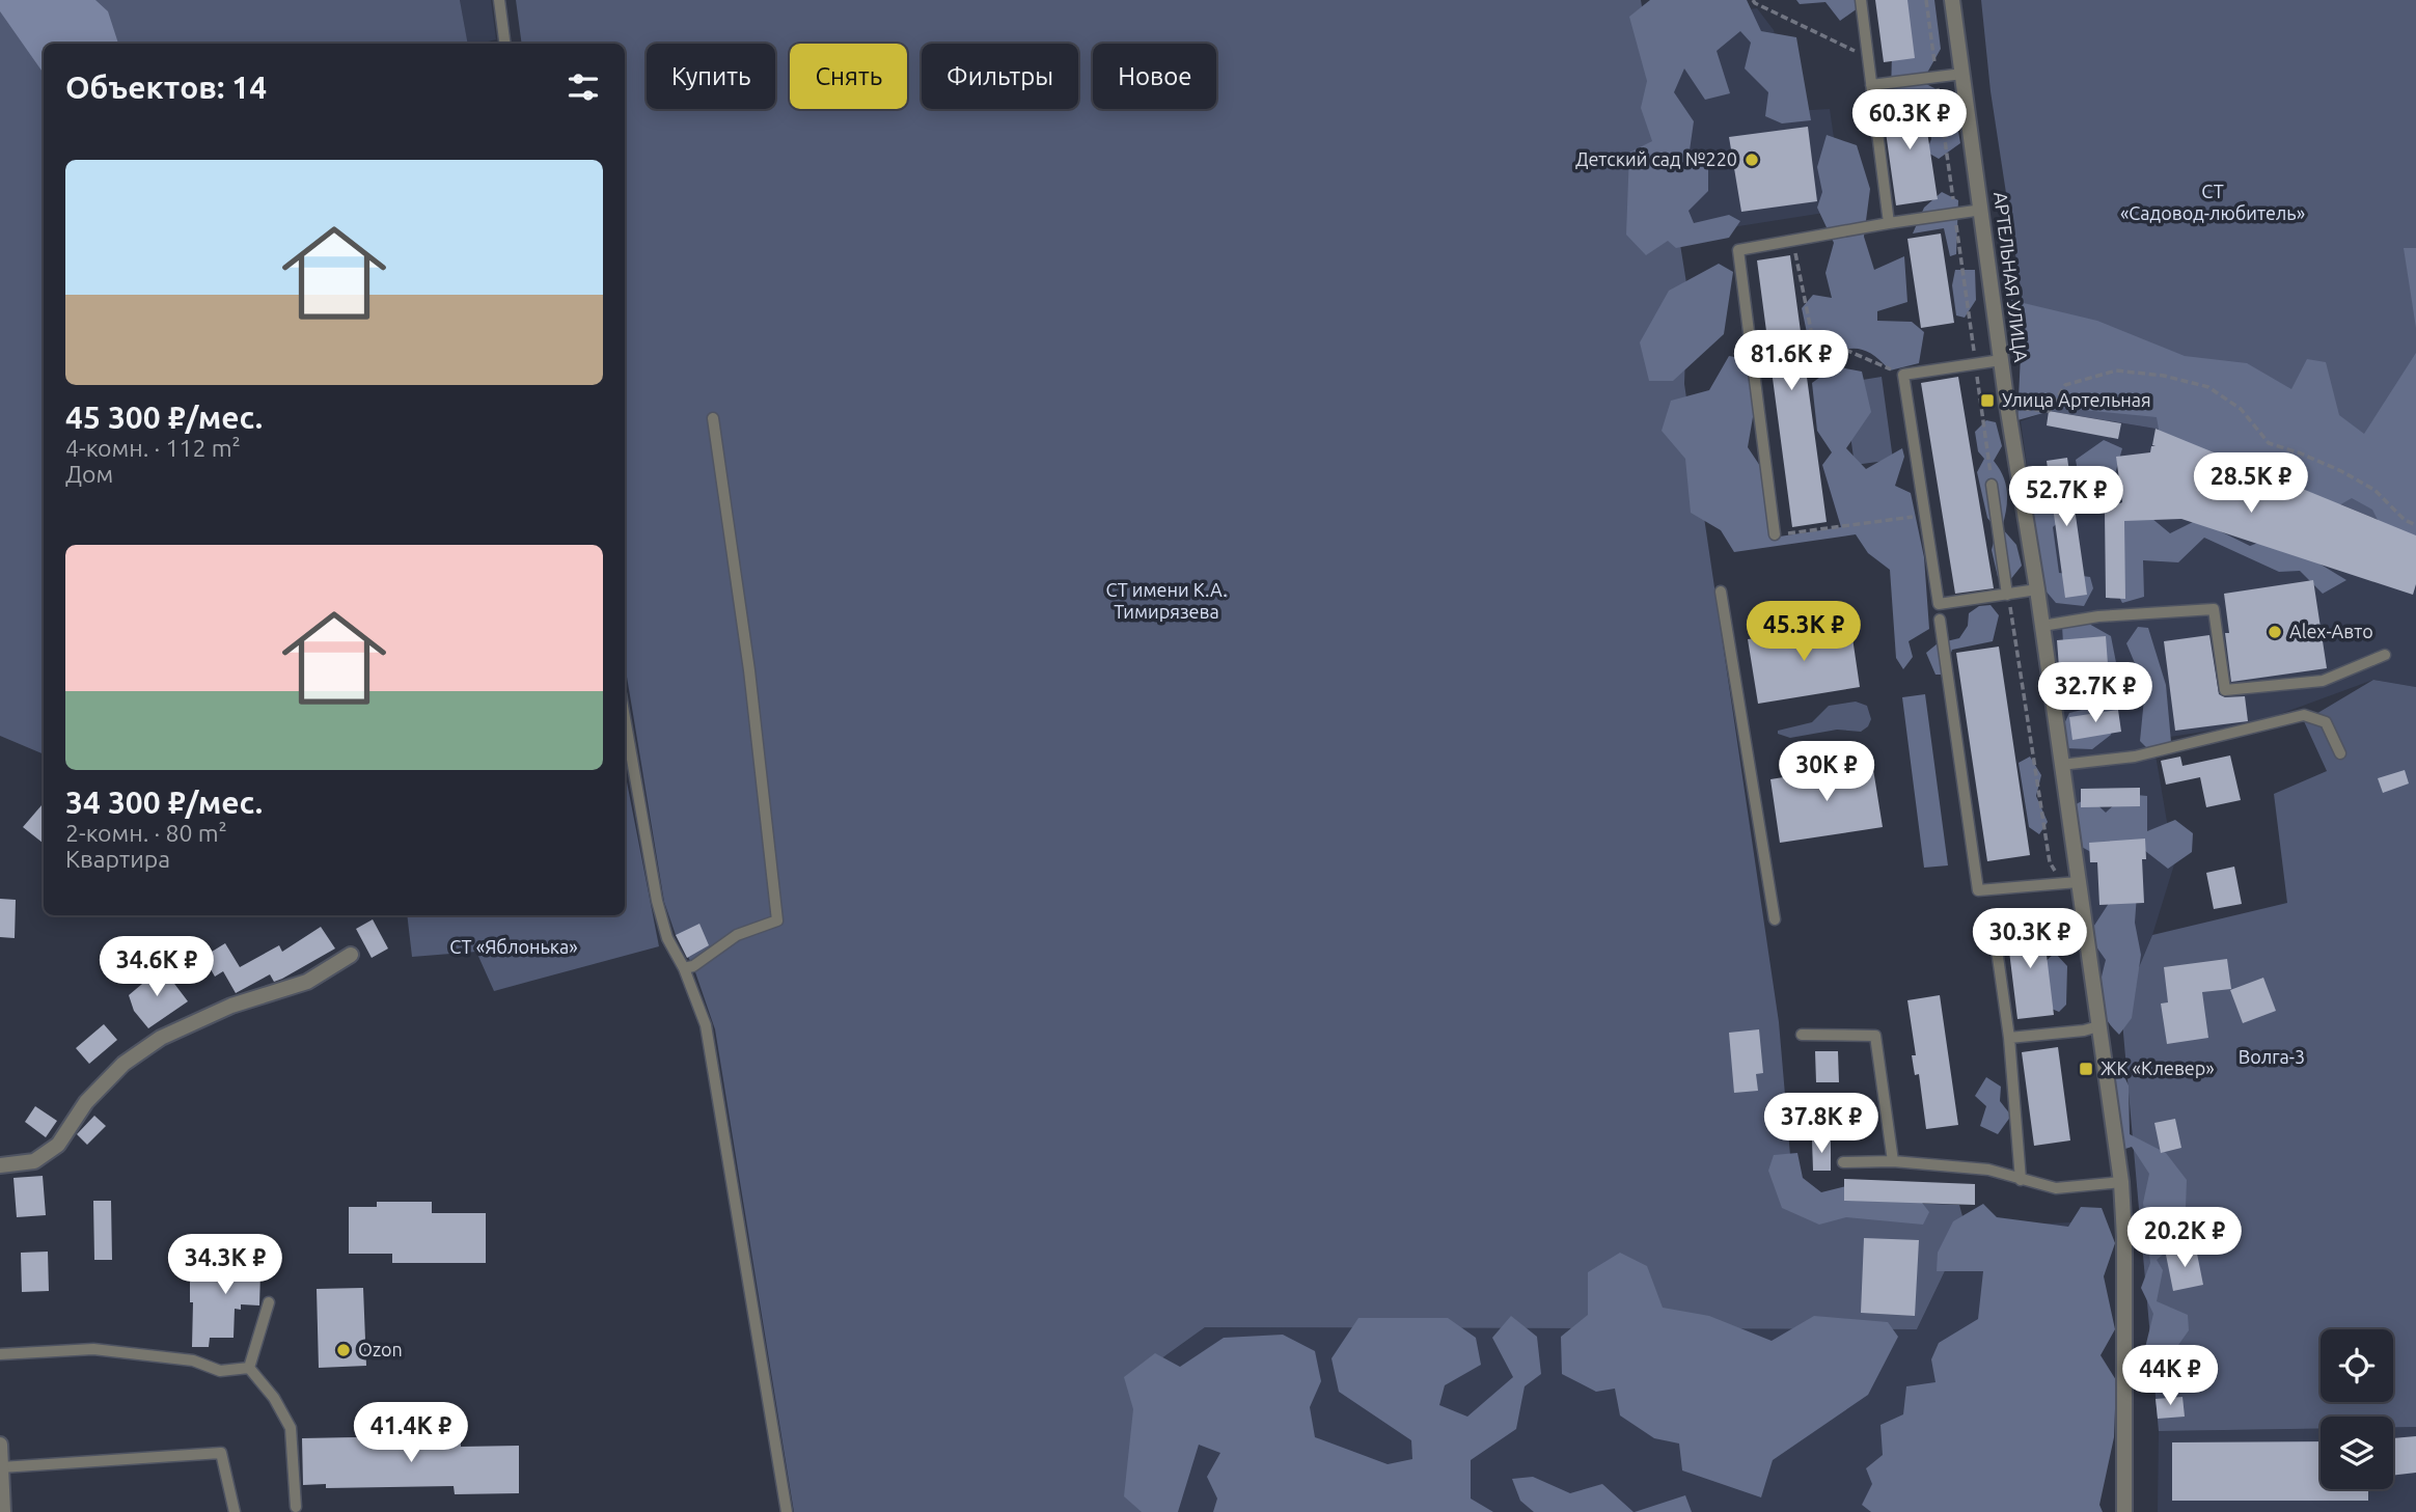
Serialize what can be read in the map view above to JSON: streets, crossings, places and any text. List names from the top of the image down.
{
  "streets": {
    "street": ["АРТЕЛЬНАЯ УЛИЦА"]
  },
  "parks": [
    "СТ «Садовод-любитель»",
    "СТ имени К.А. Тимирязева",
    "СТ «Яблонька»",
    "Волга-3"
  ],
  "places": {
    "other": ["Детский сад №220", "Alex-Авто", "Ozon"],
    "transit": ["Улица Артельная", "ЖК «Клевер»"]
  },
  "page": {
    "chip": [
      "Купить",
      "Снять",
      "Фильтры",
      "Новое"
    ],
    "heading": "Объектов: 14",
    "price": [
      "60.3K ₽",
      "81.6K ₽",
      "28.5K ₽",
      "52.7K ₽",
      "45.3K ₽",
      "32.7K ₽",
      "30K ₽",
      "30.3K ₽",
      "34.6K ₽",
      "37.8K ₽",
      "20.2K ₽",
      "34.3K ₽",
      "44K ₽",
      "41.4K ₽"
    ],
    "list": [
      {
        "name": "45 300 ₽/мес.",
        "note": "4-комн. · 112 m² · Дом"
      },
      {
        "name": "34 300 ₽/мес.",
        "note": "2-комн. · 80 m² · Квартира"
      }
    ]
  }
}
